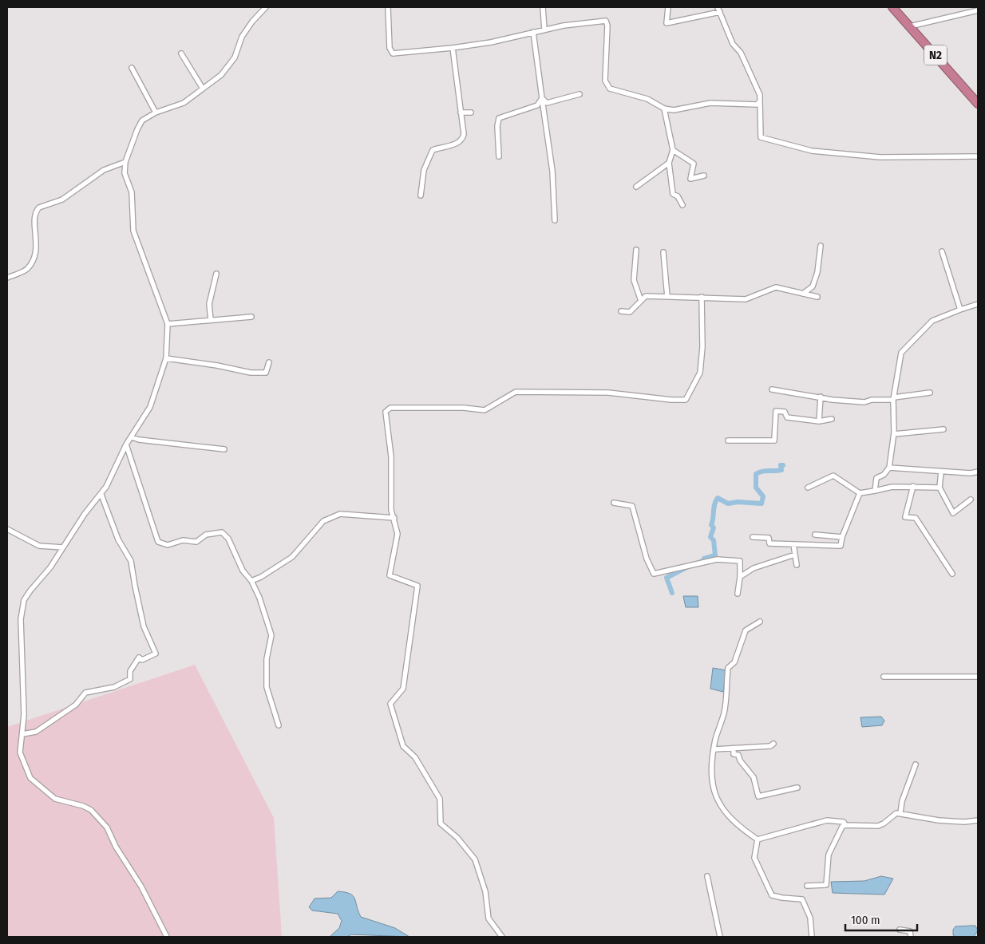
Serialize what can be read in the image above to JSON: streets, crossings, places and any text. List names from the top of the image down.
{
  "streets": {
    "highway": ["N2"]
  },
  "scale_bar": "100 m"
}
